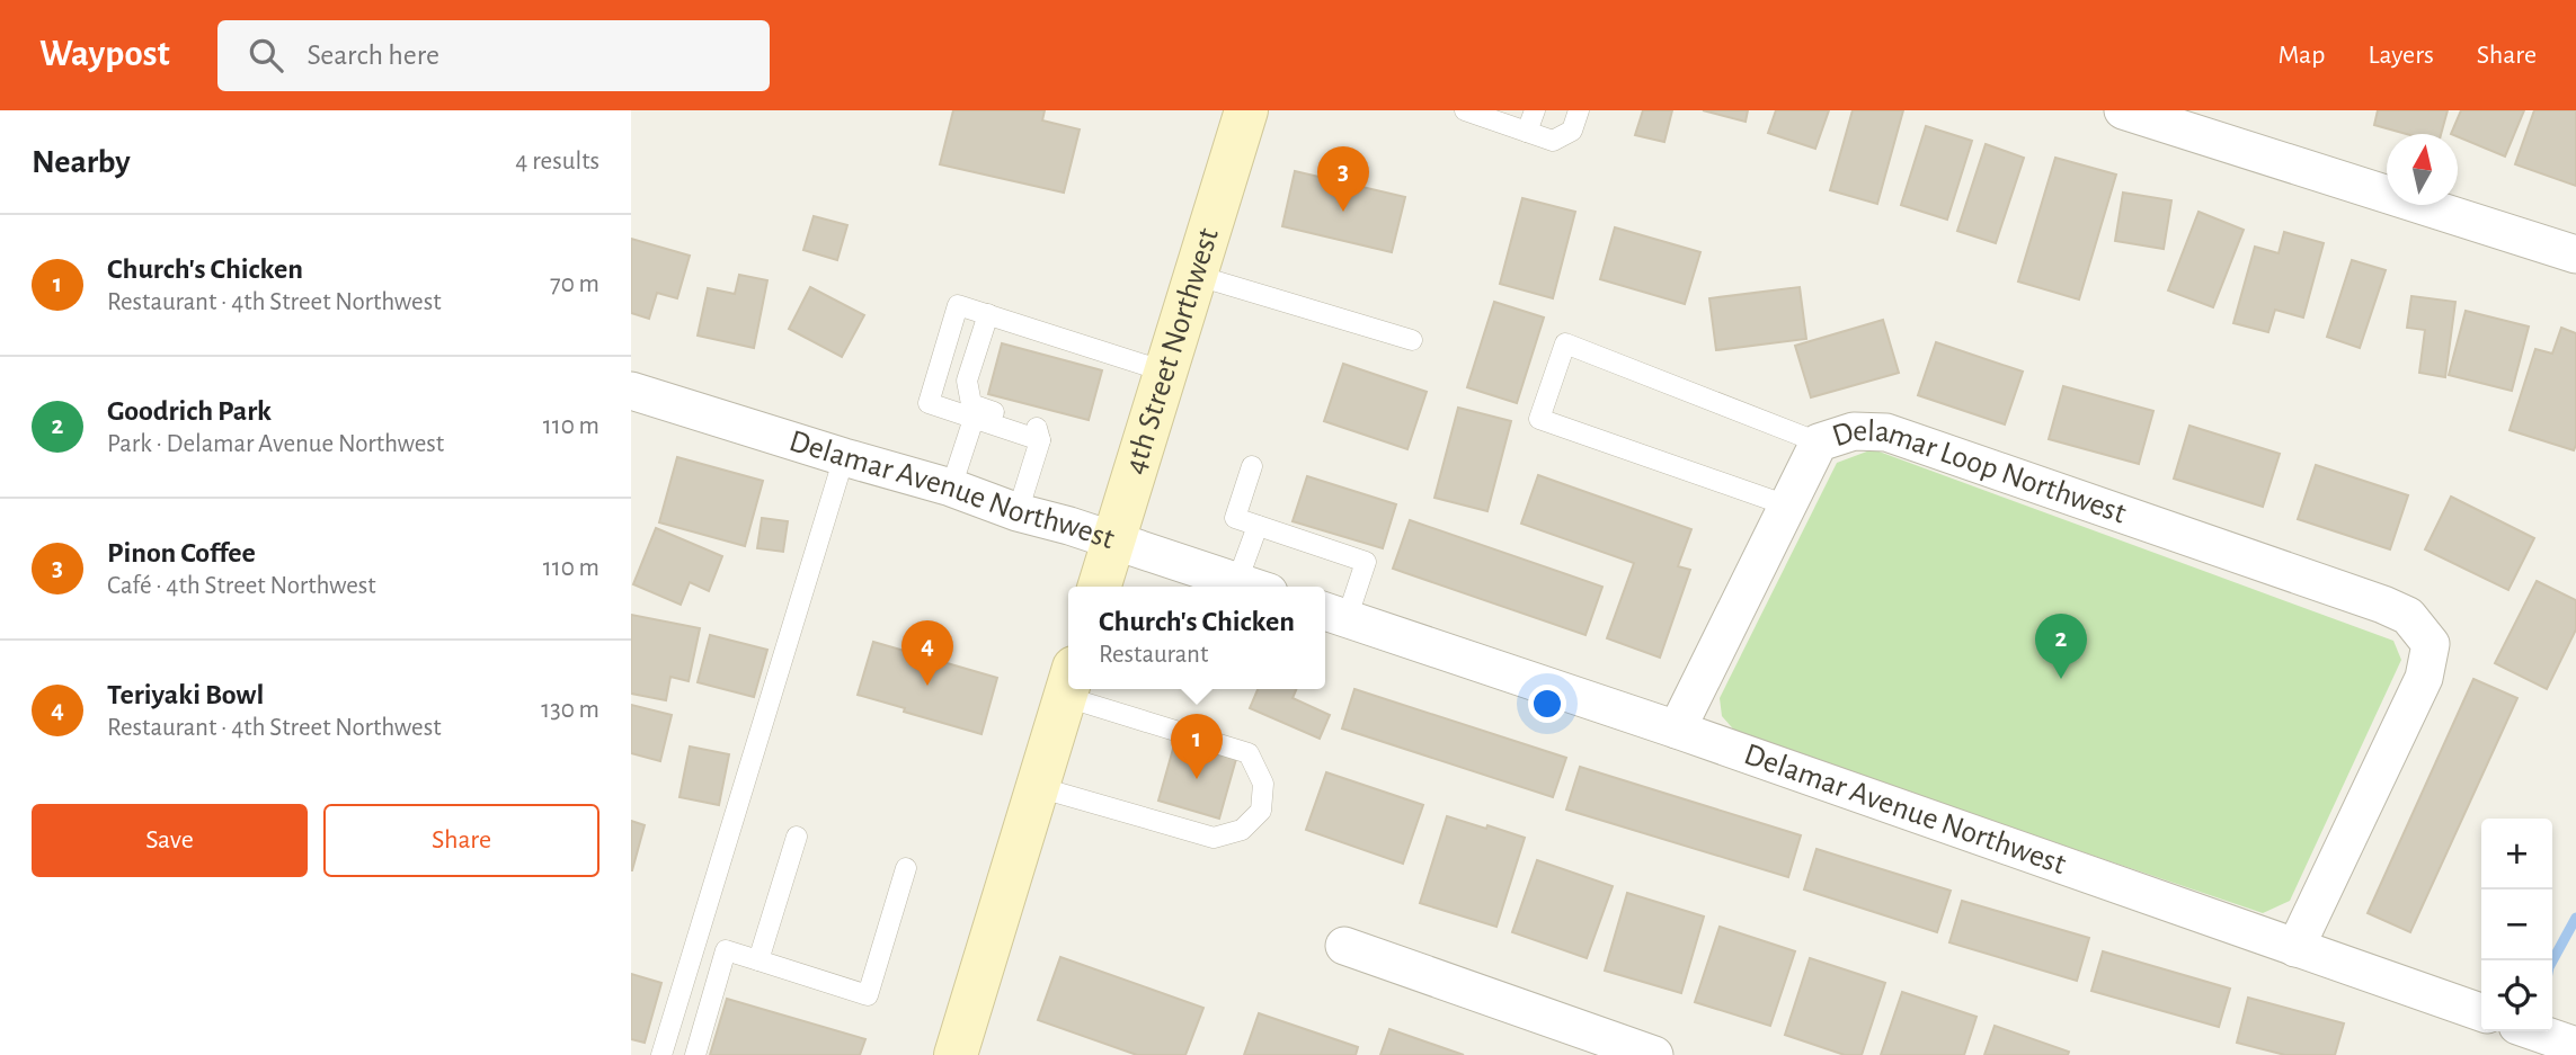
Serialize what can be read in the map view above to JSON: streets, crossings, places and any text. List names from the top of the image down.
{
  "streets": {
    "main road": ["4th Street Northwest"],
    "street": ["Delamar Loop Northwest", "Delamar Avenue Northwest"]
  },
  "crossings": [
    ["4th Street Northwest", "Delamar Avenue Northwest"],
    ["Delamar Loop Northwest", "Delamar Avenue Northwest"]
  ],
  "north": "top",
  "page": {
    "header": "Waypost",
    "search": "Search here",
    "nav": ["Map", "Layers", "Share"],
    "heading": ["Nearby", "4 results"],
    "pins": [
      "3",
      "2",
      "4",
      "1"
    ],
    "list": [
      {
        "mark": "1",
        "name": "Church's Chicken",
        "note": "Restaurant · 4th Street Northwest",
        "value": "70 m"
      },
      {
        "mark": "2",
        "name": "Goodrich Park",
        "note": "Park · Delamar Avenue Northwest",
        "value": "110 m"
      },
      {
        "mark": "3",
        "name": "Pinon Coffee",
        "note": "Café · 4th Street Northwest",
        "value": "110 m"
      },
      {
        "mark": "4",
        "name": "Teriyaki Bowl",
        "note": "Restaurant · 4th Street Northwest",
        "value": "130 m"
      }
    ],
    "popup": ["Church's Chicken", "Restaurant"],
    "buttons": ["Save", "Share"],
    "map_buttons": ["+", "−"]
  }
}
